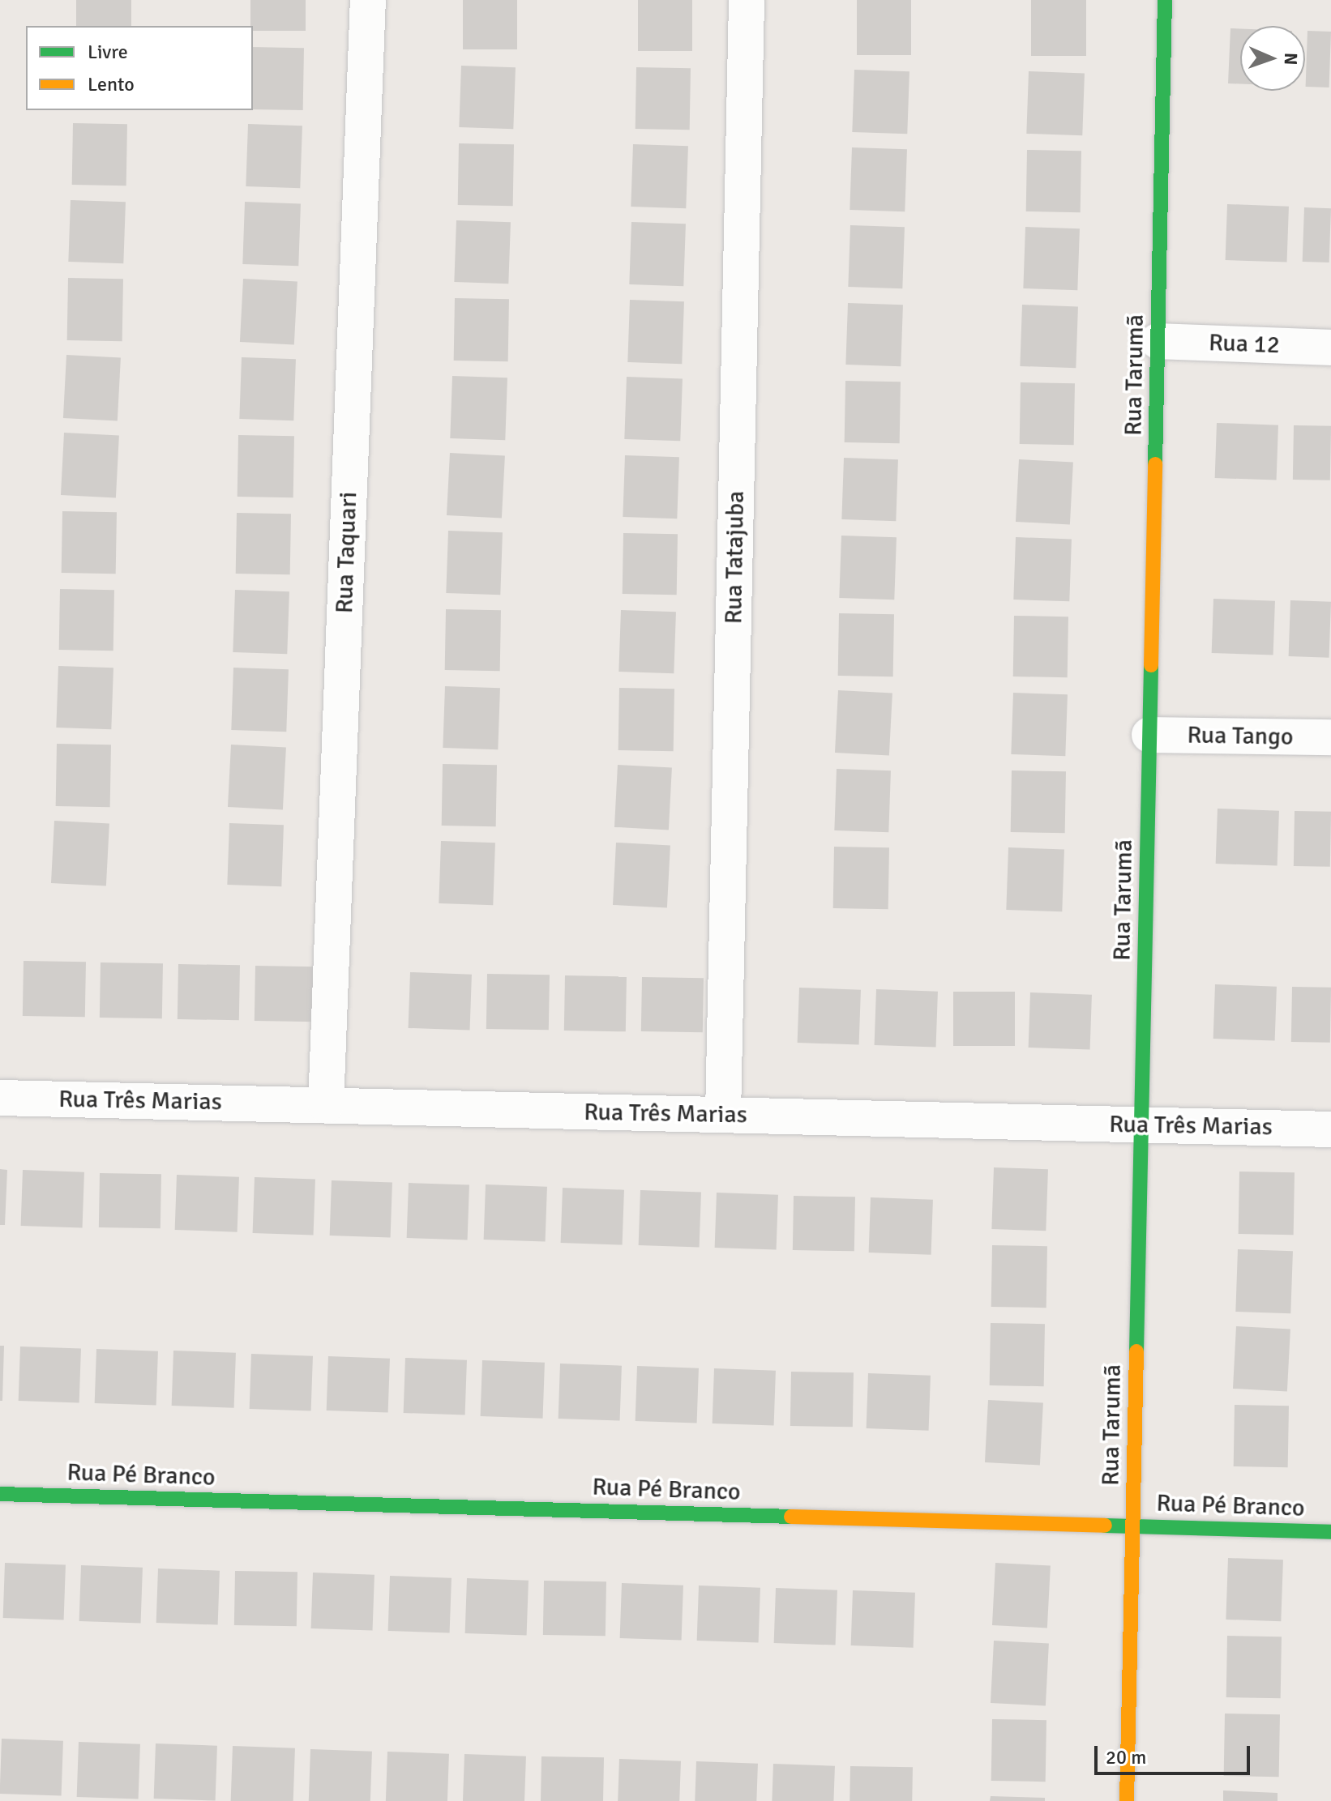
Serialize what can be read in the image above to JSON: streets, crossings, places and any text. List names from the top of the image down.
{
  "streets": {
    "street": [
      "Rua 12",
      "Rua Tarumã",
      "Rua Taquari",
      "Rua Tatajuba",
      "Rua Tango",
      "Rua Três Marias",
      "Rua Pé Branco"
    ]
  },
  "crossings": [
    ["Rua 12", "Rua Tarumã"],
    ["Rua Tarumã", "Rua Tango"],
    ["Rua Tarumã", "Rua Três Marias"],
    ["Rua Tarumã", "Rua Pé Branco"],
    ["Rua Taquari", "Rua Três Marias"],
    ["Rua Tatajuba", "Rua Três Marias"]
  ],
  "legend": ["Livre", "Lento"],
  "scale_bar": "20 m",
  "north": "right"
}
